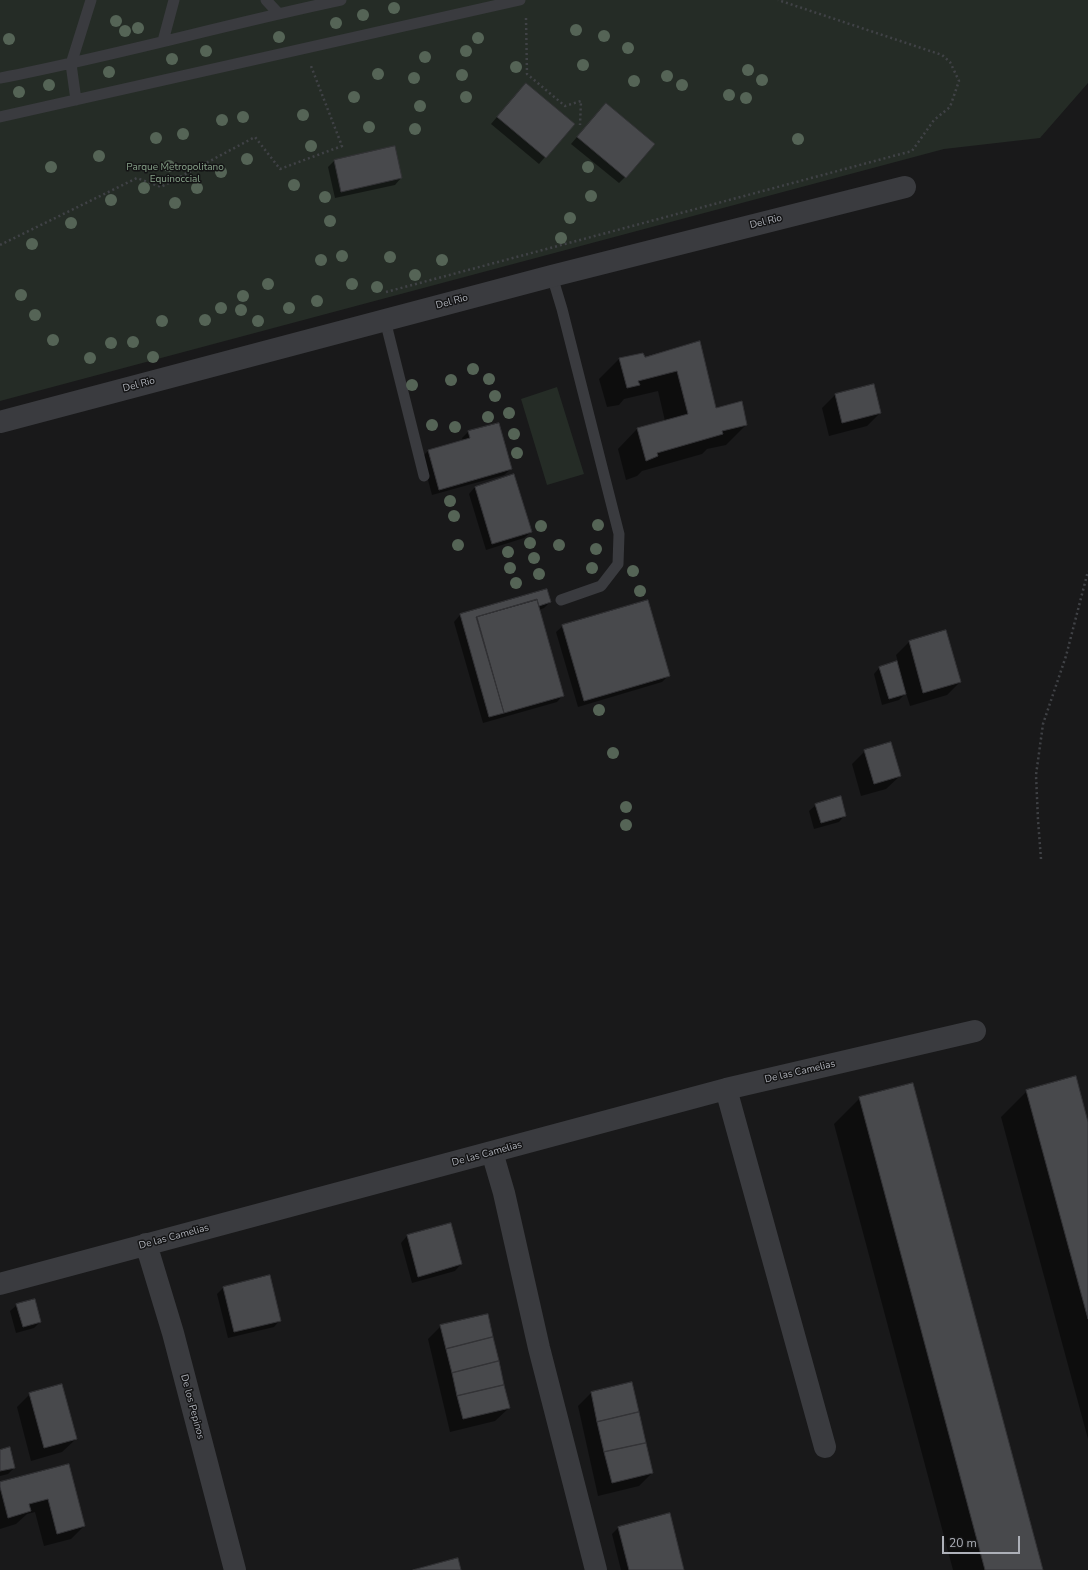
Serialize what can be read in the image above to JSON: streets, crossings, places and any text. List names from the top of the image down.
{
  "streets": {
    "street": ["Del Rio", "De las Camelias", "De los Pepinos"]
  },
  "crossings": [
    ["De las Camelias", "De los Pepinos"]
  ],
  "parks": ["Parque Metropolitano Equinoccial"],
  "scale_bar": "20 m"
}
